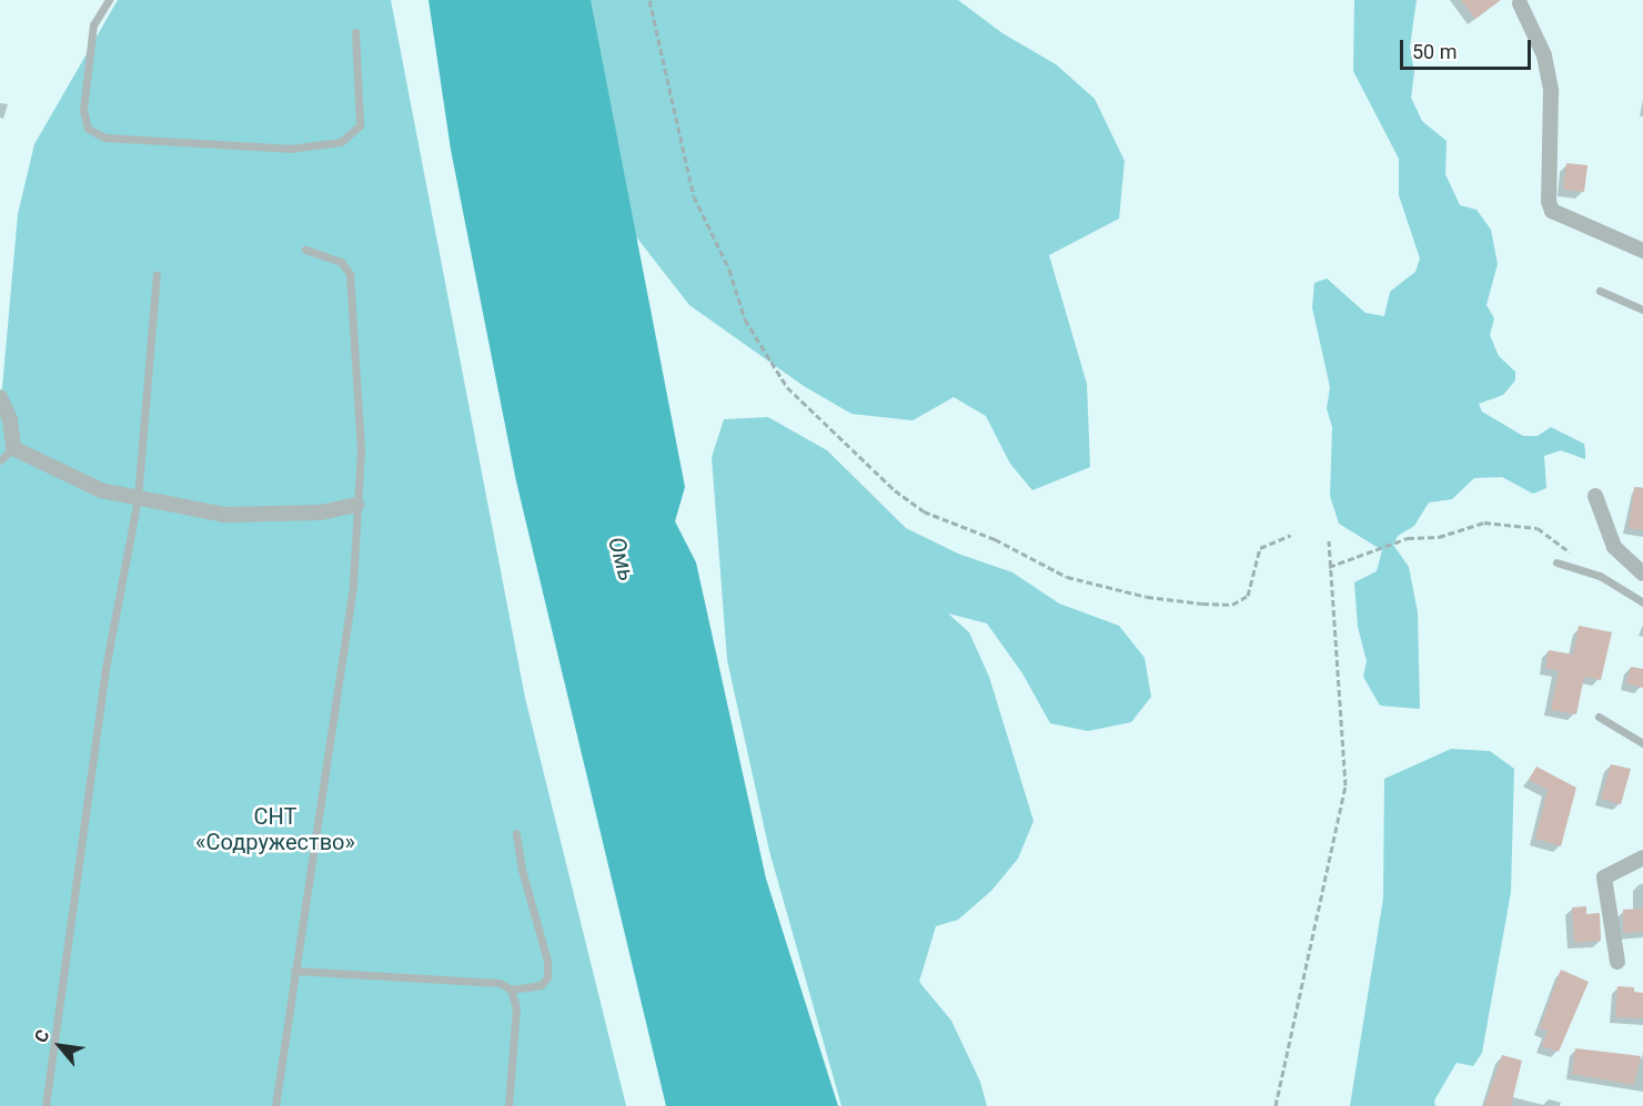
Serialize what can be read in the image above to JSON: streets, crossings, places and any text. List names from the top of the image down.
{
  "water": ["Омь"],
  "parks": ["СНТ «Содружество»"],
  "scale_bar": "50 m",
  "north": "top left"
}
